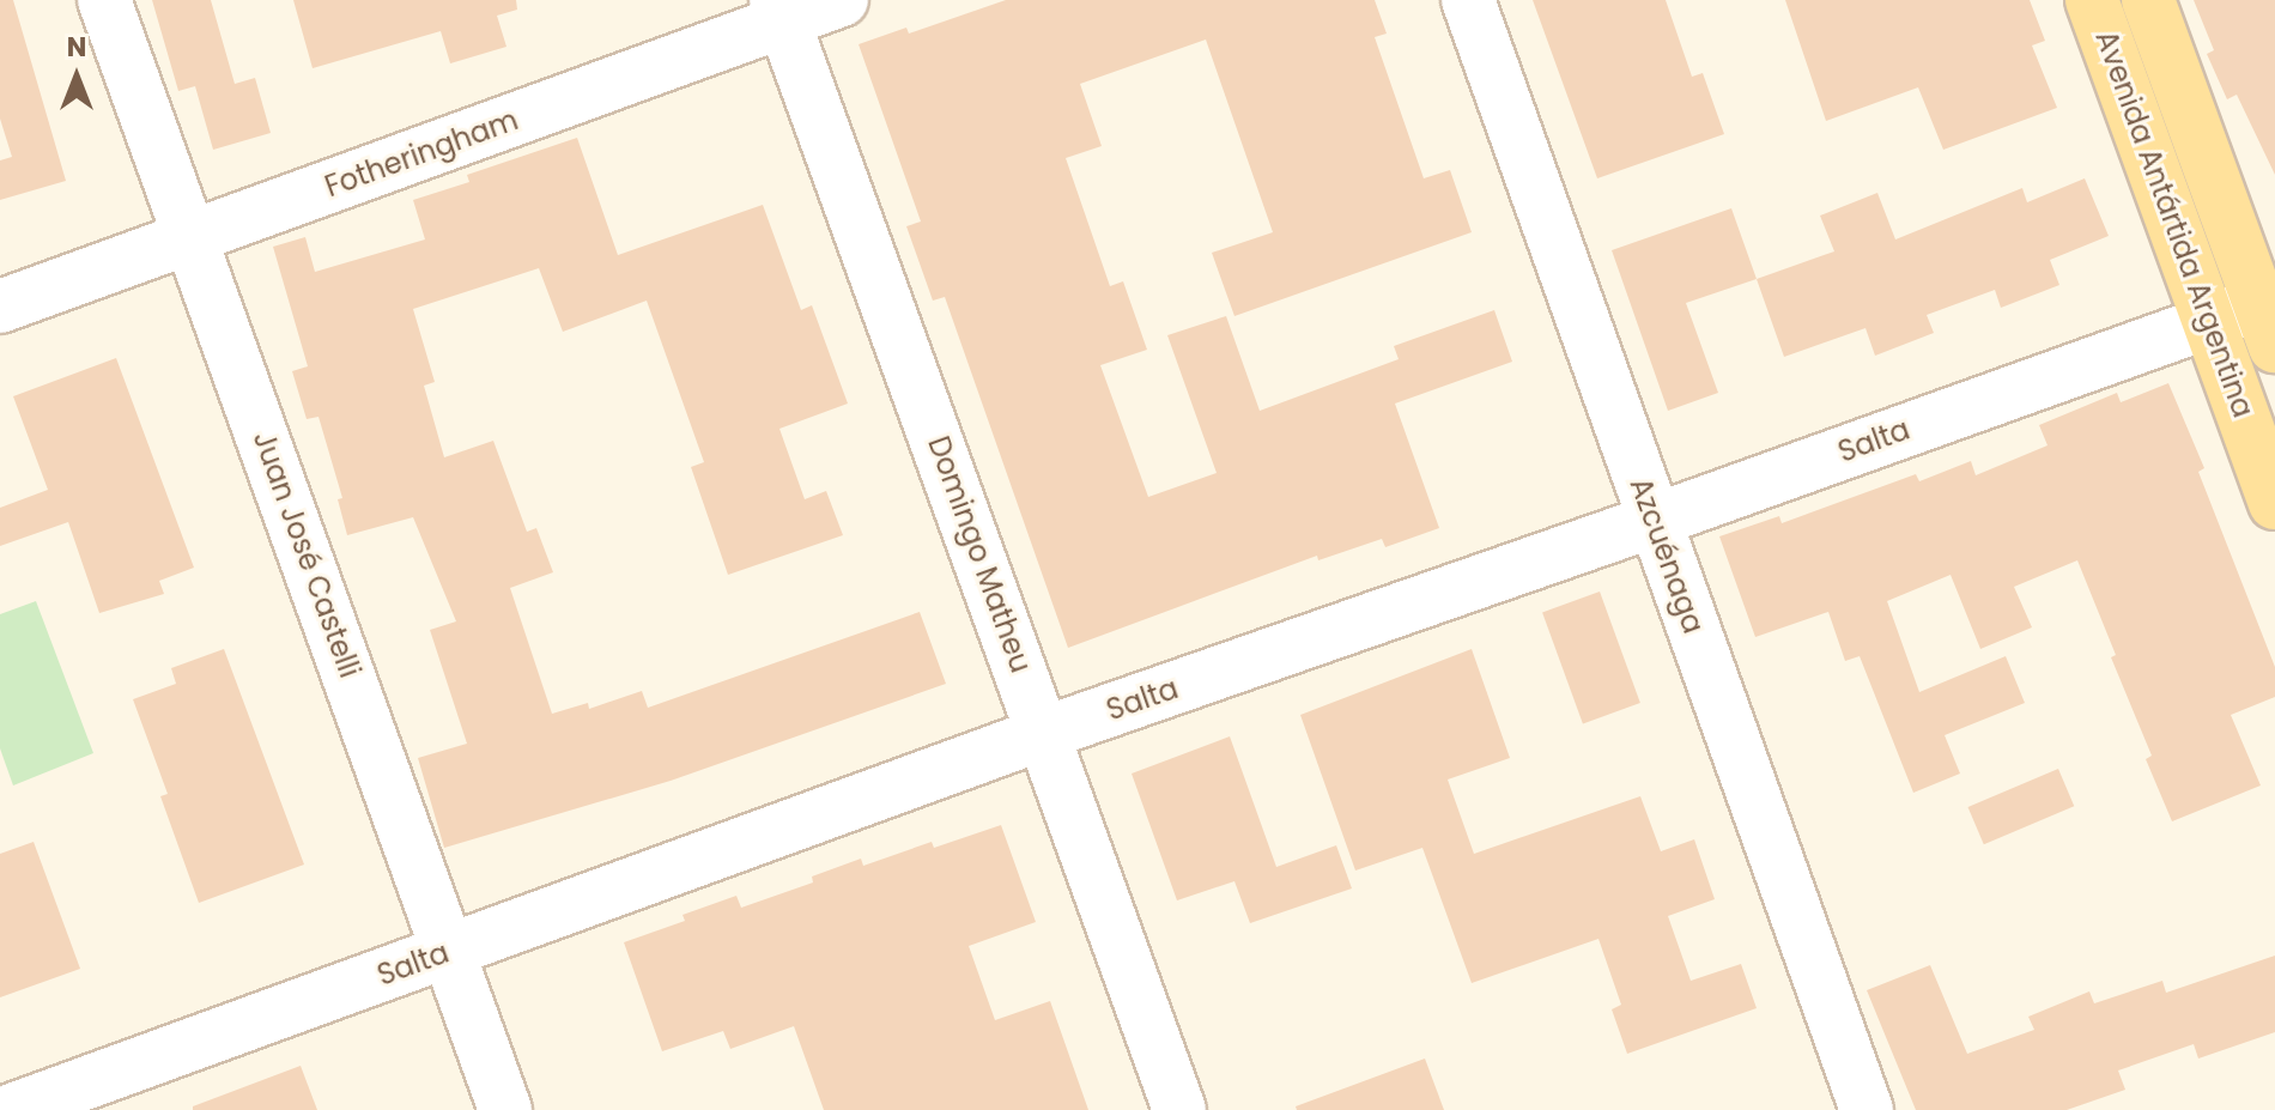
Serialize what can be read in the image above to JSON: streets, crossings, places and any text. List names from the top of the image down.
{
  "streets": {
    "main road": ["Avenida Antártida Argentina"],
    "street": [
      "Fotheringham",
      "Salta",
      "Juan José Castelli",
      "Domingo Matheu",
      "Azcuénaga"
    ]
  },
  "crossings": [
    ["Fotheringham", "Juan José Castelli"],
    ["Fotheringham", "Domingo Matheu"],
    ["Avenida Antártida Argentina", "Salta"],
    ["Salta", "Juan José Castelli"],
    ["Salta", "Domingo Matheu"],
    ["Salta", "Azcuénaga"]
  ],
  "north": "top"
}
